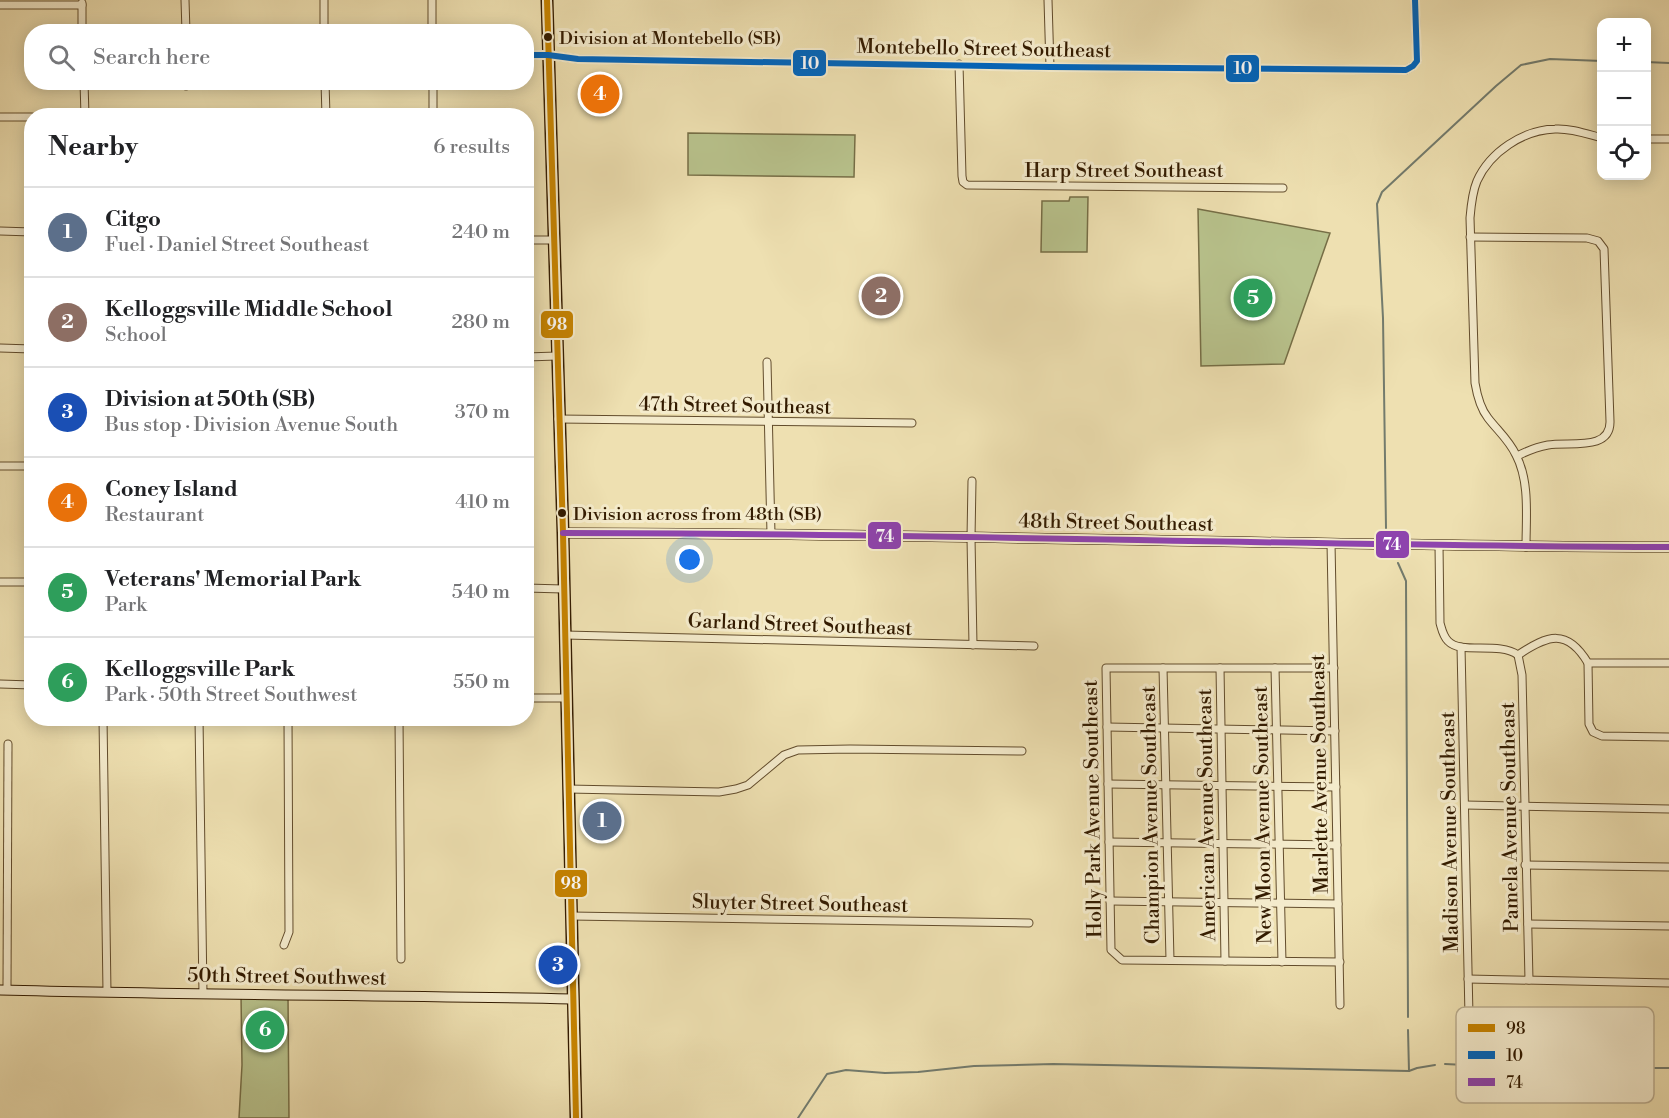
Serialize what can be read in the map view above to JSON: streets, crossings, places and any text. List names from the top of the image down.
{
  "streets": {
    "street": [
      "Montebello Street Southeast",
      "Harp Street Southeast",
      "47th Street Southeast",
      "48th Street Southeast",
      "Garland Street Southeast",
      "Marlette Avenue Southeast",
      "Holly Park Avenue Southeast",
      "Champion Avenue Southeast",
      "American Avenue Southeast",
      "New Moon Avenue Southeast",
      "Pamela Avenue Southeast",
      "Madison Avenue Southeast",
      "Sluyter Street Southeast",
      "50th Street Southwest"
    ]
  },
  "crossings": [
    ["Montebello Street Southeast", "Harp Street Southeast"],
    ["48th Street Southeast", "Marlette Avenue Southeast"],
    ["Holly Park Avenue Southeast", "Champion Avenue Southeast"]
  ],
  "places": ["Division at Montebello (SB)", "Division across from 48th (SB)"],
  "lines": ["transit line 98", "transit line 10", "transit line 74"],
  "legend": ["98", "10", "74"],
  "page": {
    "map_buttons": ["+", "−"],
    "search": "Search here",
    "pins": [
      "4",
      "2",
      "5",
      "1",
      "3",
      "6"
    ],
    "heading": ["Nearby", "6 results"],
    "list": [
      {
        "mark": "1",
        "name": "Citgo",
        "note": "Fuel · Daniel Street Southeast",
        "value": "240 m"
      },
      {
        "mark": "2",
        "name": "Kelloggsville Middle School",
        "note": "School",
        "value": "280 m"
      },
      {
        "mark": "3",
        "name": "Division at 50th (SB)",
        "note": "Bus stop · Division Avenue South",
        "value": "370 m"
      },
      {
        "mark": "4",
        "name": "Coney Island",
        "note": "Restaurant",
        "value": "410 m"
      },
      {
        "mark": "5",
        "name": "Veterans' Memorial Park",
        "note": "Park",
        "value": "540 m"
      },
      {
        "mark": "6",
        "name": "Kelloggsville Park",
        "note": "Park · 50th Street Southwest",
        "value": "550 m"
      }
    ]
  }
}
